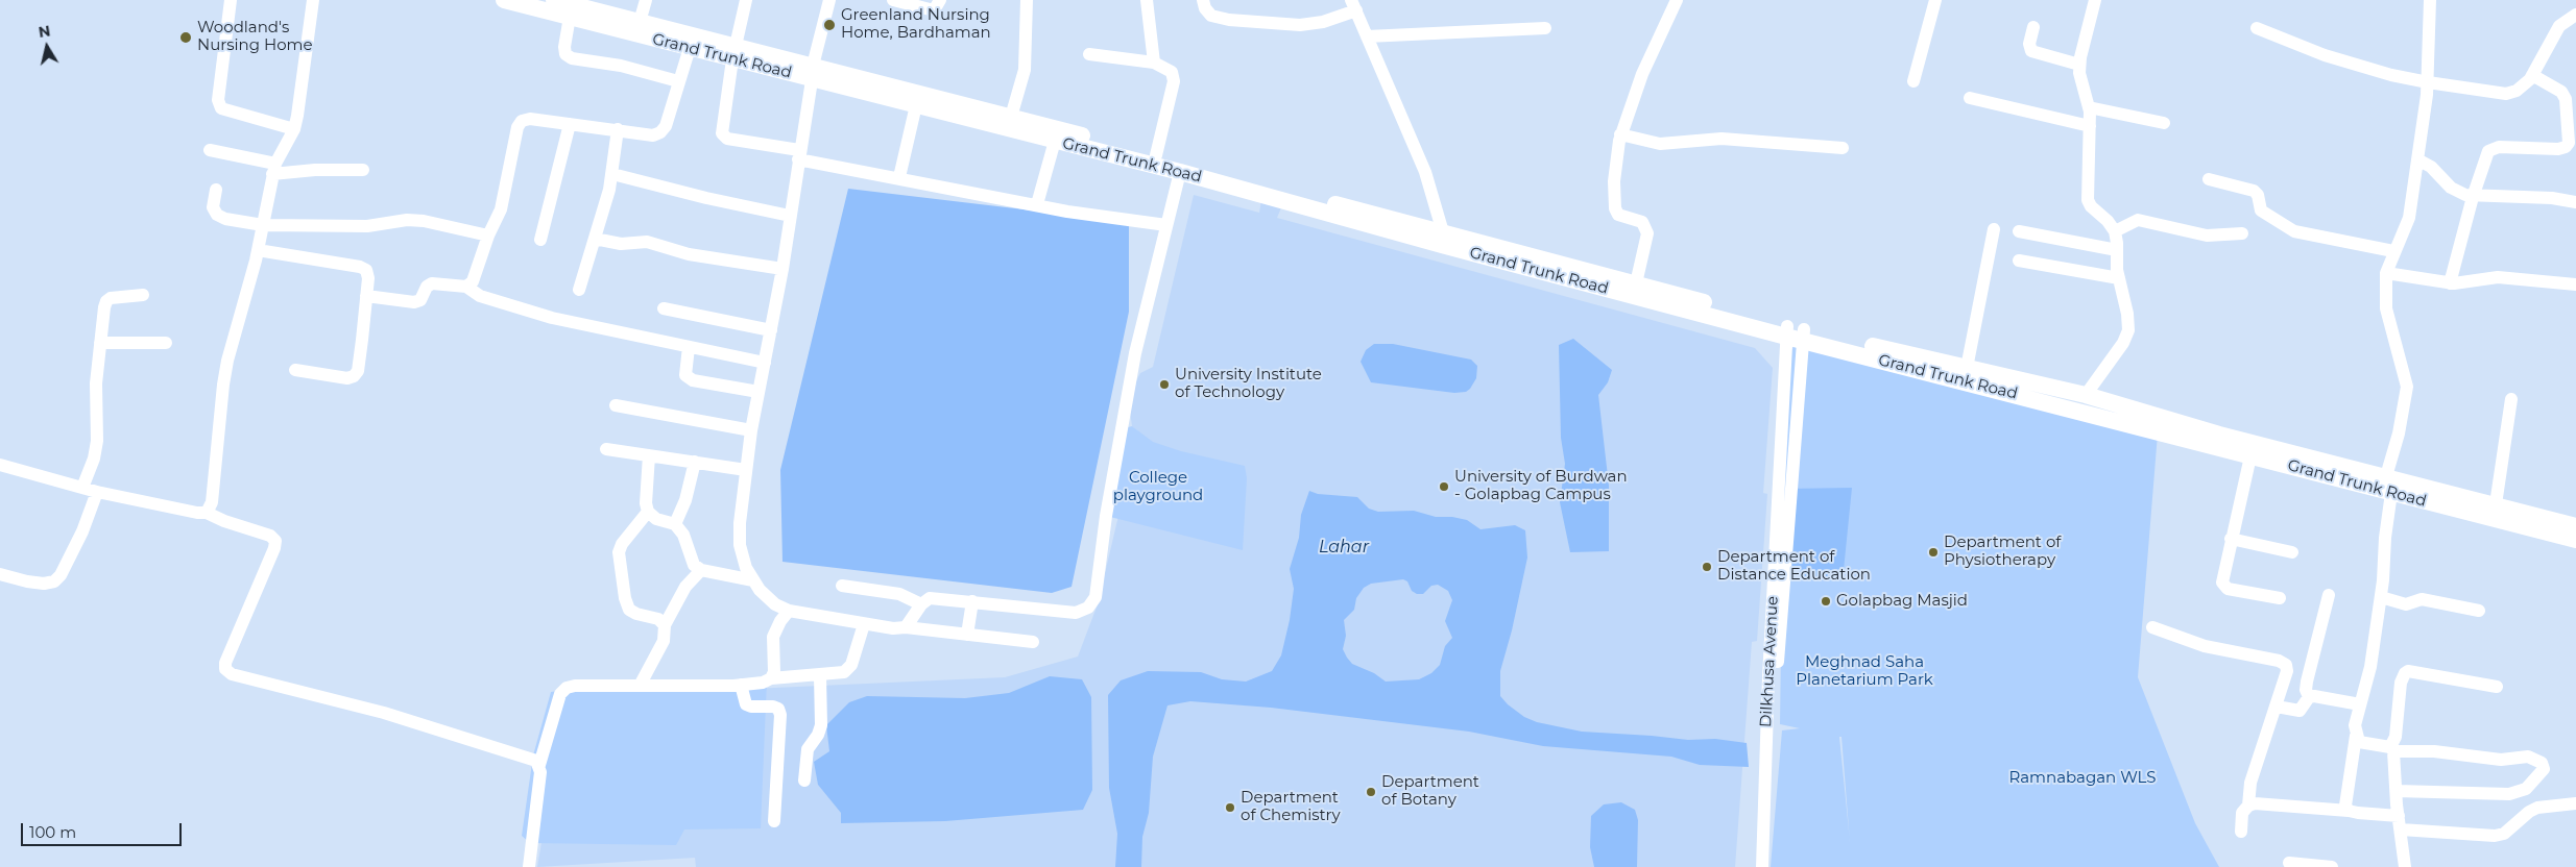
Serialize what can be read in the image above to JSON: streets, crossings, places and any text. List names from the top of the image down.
{
  "streets": {
    "main road": ["Grand Trunk Road"],
    "street": ["Dilkhusa Avenue"]
  },
  "crossings": [
    ["Grand Trunk Road", "Dilkhusa Avenue"]
  ],
  "water": ["Lahar"],
  "parks": ["College playground", "Meghnad Saha Planetarium Park", "Ramnabagan WLS"],
  "places": [
    "Greenland Nursing Home, Bardhaman",
    "Woodland's Nursing Home",
    "University Institute of Technology",
    "University of Burdwan - Golapbag Campus",
    "Department of Physiotherapy",
    "Department of Distance Education",
    "Golapbag Masjid",
    "Department of Botany",
    "Department of Chemistry"
  ],
  "scale_bar": "100 m",
  "north": "top"
}
